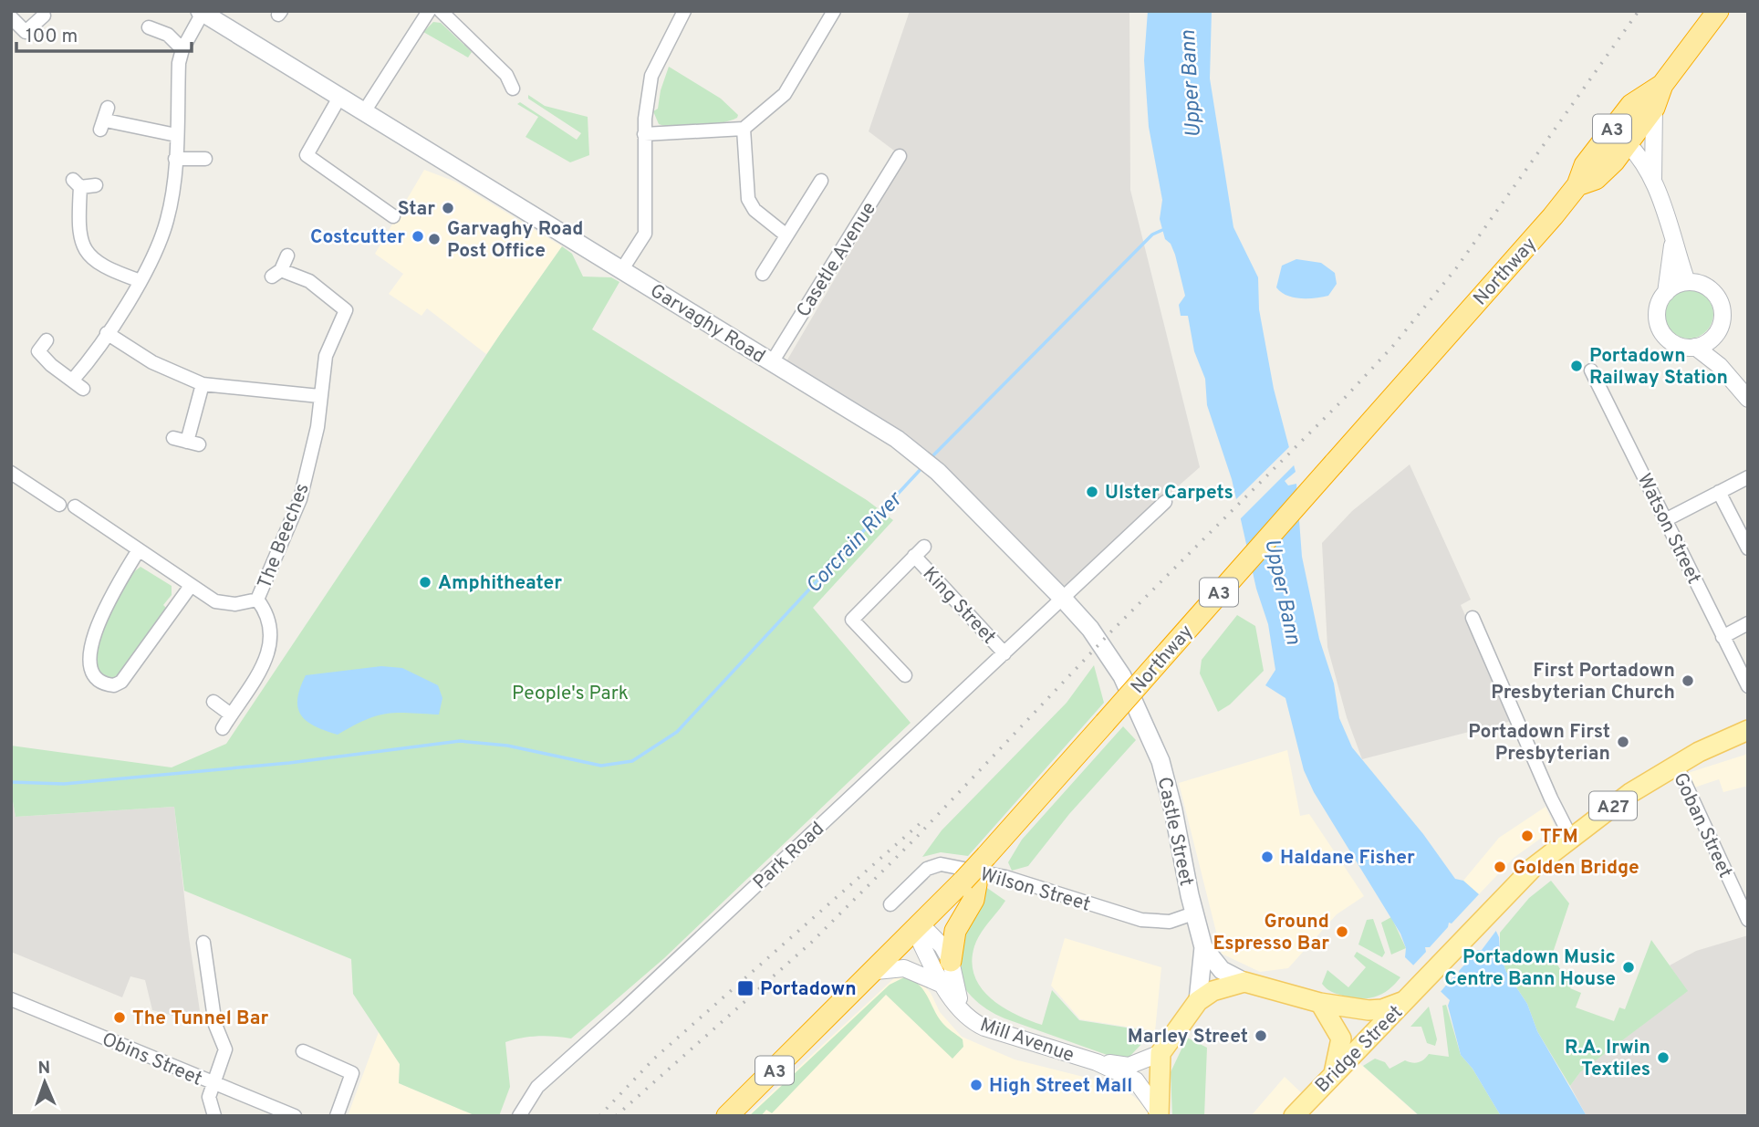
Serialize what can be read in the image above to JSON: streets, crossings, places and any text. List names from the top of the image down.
{
  "streets": {
    "highway": ["A3", "Northway"],
    "main road": [
      "Garvaghy Road",
      "A27",
      "Castle Street",
      "Bridge Street"
    ],
    "street": [
      "Casetle Avenue",
      "Watson Street",
      "The Beeches",
      "King Street",
      "Goban Street",
      "Park Road",
      "Wilson Street",
      "Mill Avenue",
      "Obins Street"
    ]
  },
  "crossings": [
    ["Casetle Avenue", "Garvaghy Road"],
    ["Northway", "Mill Avenue"],
    ["Garvaghy Road", "Castle Street"],
    ["Garvaghy Road", "Park Road"],
    ["King Street", "Park Road"],
    ["A27", "Goban Street"],
    ["A27", "Castle Street"],
    ["A27", "Bridge Street"],
    ["Castle Street", "Wilson Street"],
    ["Castle Street", "Mill Avenue"]
  ],
  "water": ["Upper Bann", "Corcrain River"],
  "parks": ["People's Park"],
  "places": {
    "other": [
      "Star",
      "Costcutter",
      "Garvaghy Road Post Office",
      "Portadown Railway Station",
      "Ulster Carpets",
      "Amphitheater",
      "First Portadown Presbyterian Church",
      "Portadown First Presbyterian",
      "TFM",
      "Haldane Fisher",
      "Golden Bridge",
      "Ground Espresso Bar",
      "Portadown Music Centre Bann House",
      "The Tunnel Bar",
      "Marley Street",
      "R.A. Irwin Textiles",
      "High Street Mall"
    ],
    "transit": ["Portadown"]
  },
  "scale_bar": "100 m",
  "north": "top"
}
